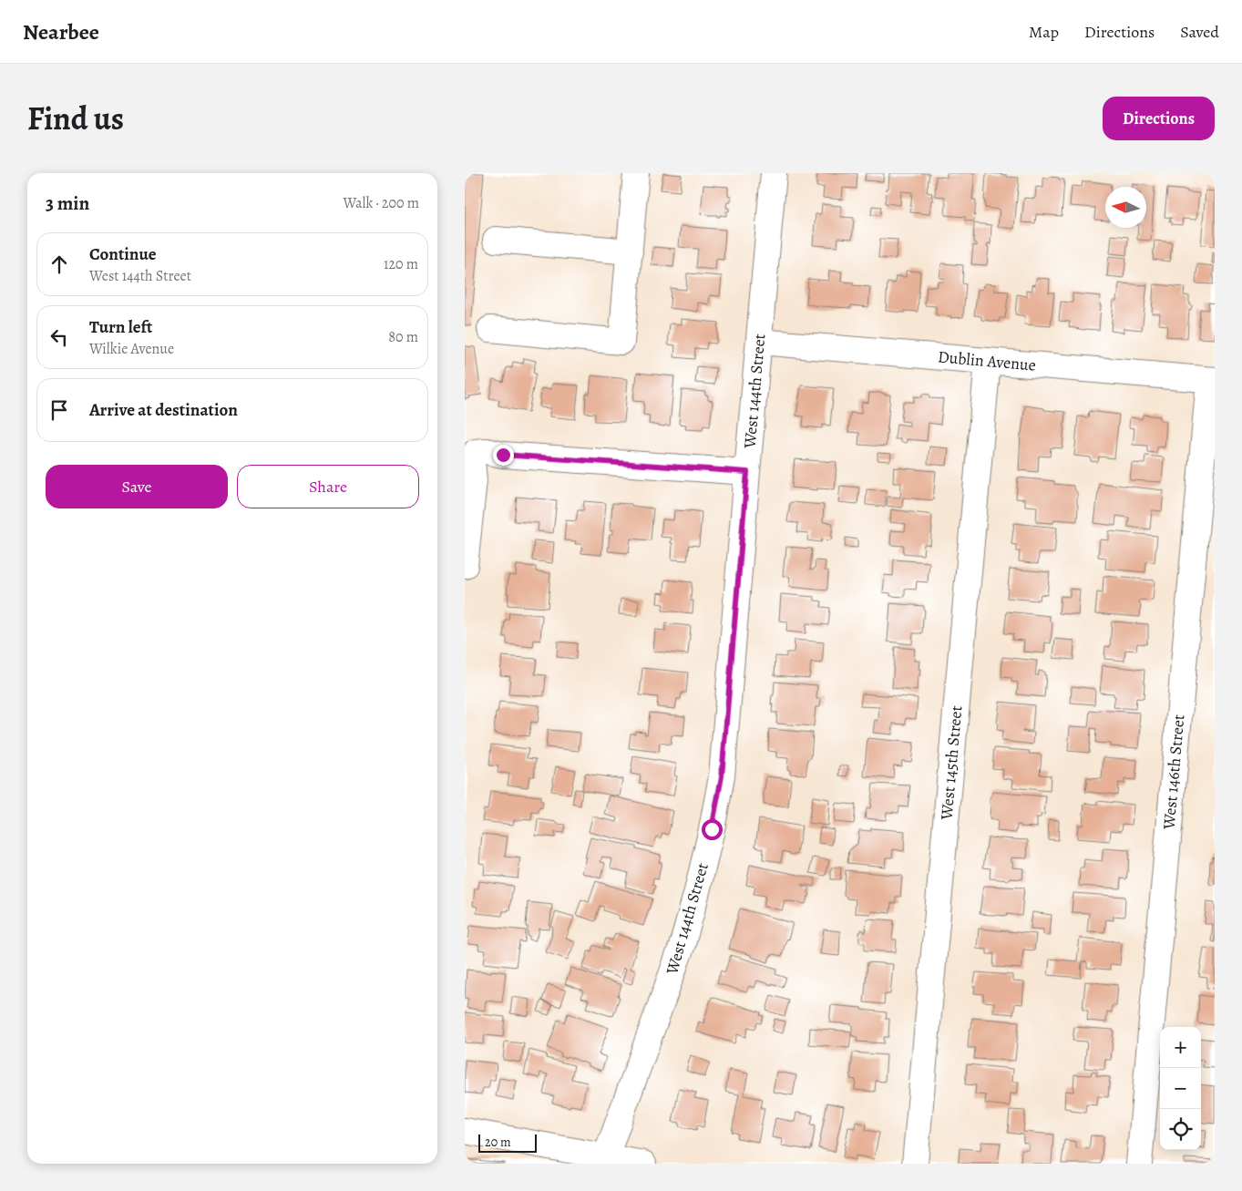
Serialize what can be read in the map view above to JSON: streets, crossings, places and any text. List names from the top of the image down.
{
  "streets": {
    "street": [
      "Dublin Avenue",
      "West 144th Street",
      "West 145th Street",
      "West 146th Street"
    ]
  },
  "crossings": [
    ["Dublin Avenue", "West 144th Street"],
    ["Dublin Avenue", "West 145th Street"],
    ["Dublin Avenue", "West 146th Street"]
  ],
  "scale_bar": "20 m",
  "north": "left",
  "page": {
    "header": "Nearbee",
    "nav": ["Map", "Directions", "Saved"],
    "title": "Find us",
    "buttons": [
      "Directions",
      ["Save", "Share"]
    ],
    "heading": ["3 min", "Walk · 200 m"],
    "list": [
      ["Continue", "West 144th Street", "120 m"],
      ["Turn left", "Wilkie Avenue", "80 m"],
      "Arrive at destination"
    ],
    "map_buttons": ["+", "−"],
    "scale": "20 m"
  }
}
